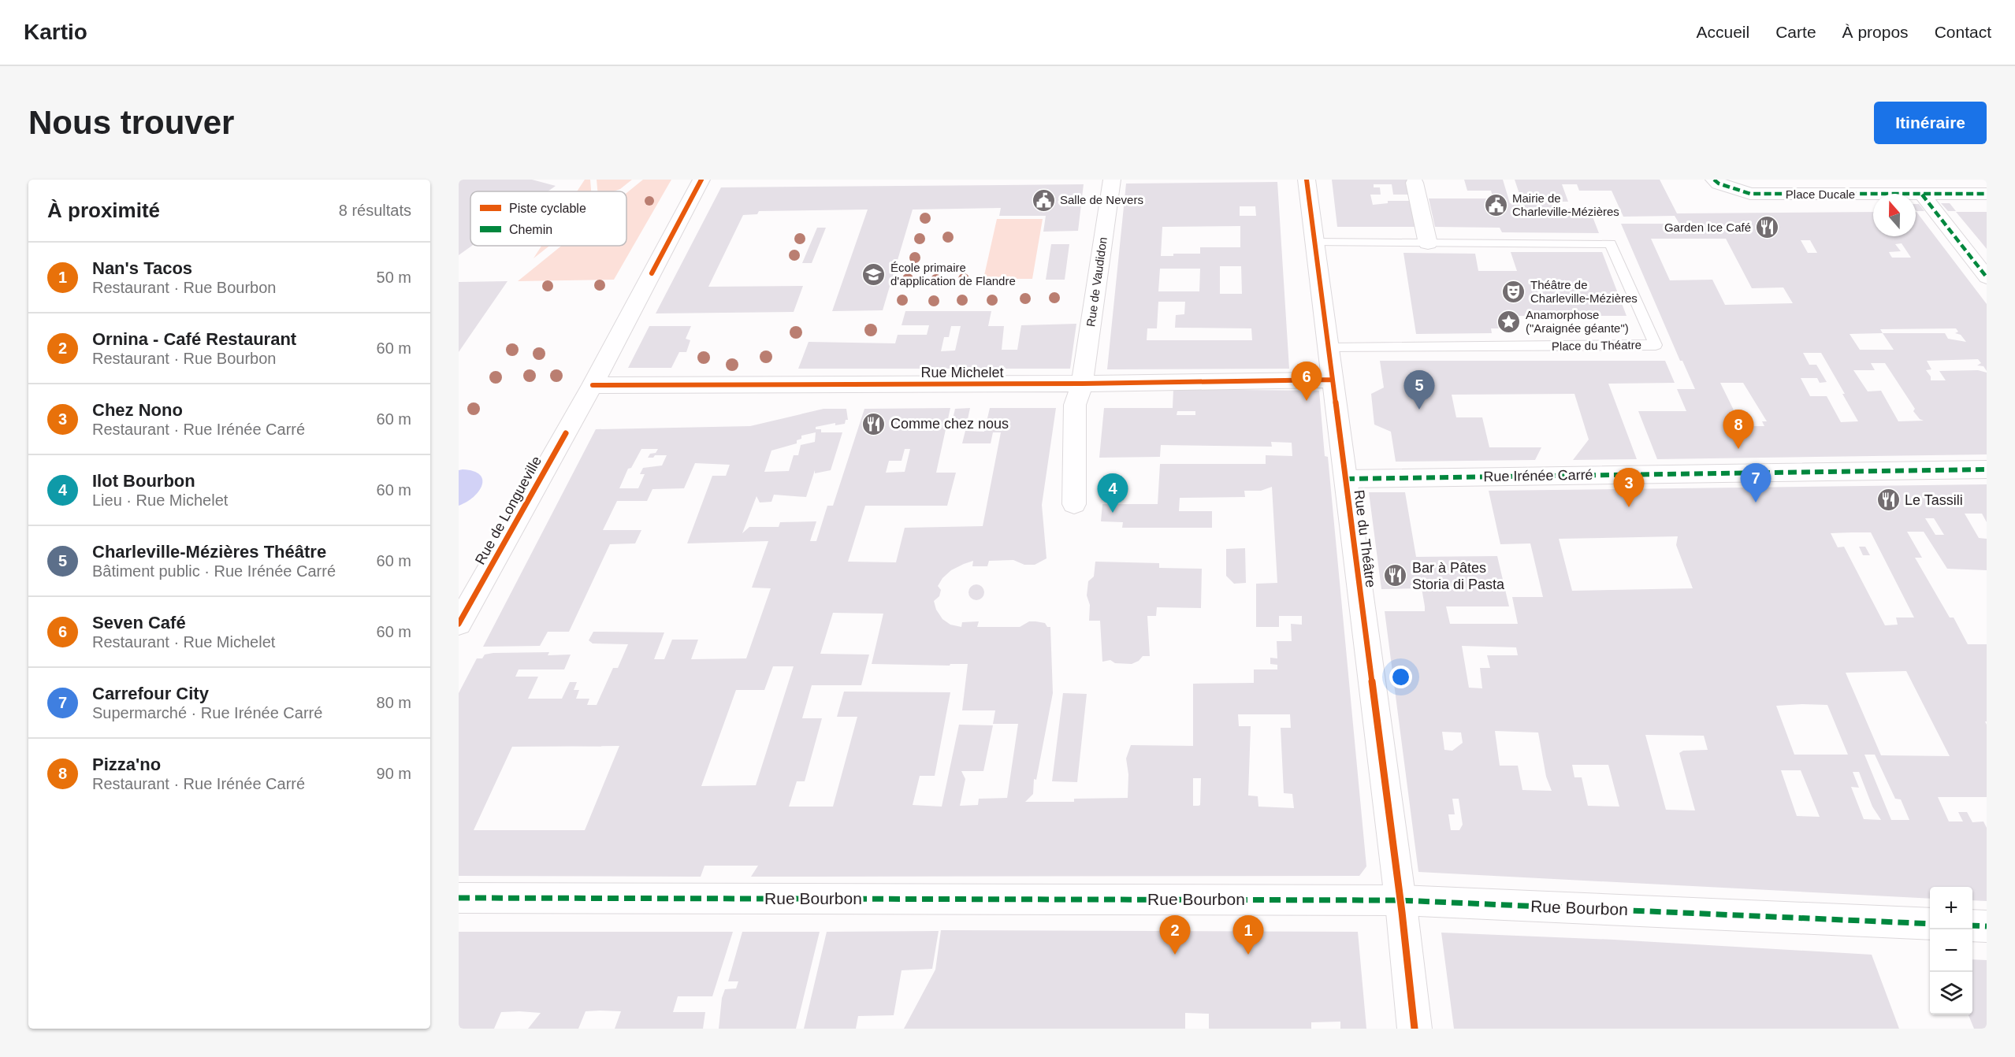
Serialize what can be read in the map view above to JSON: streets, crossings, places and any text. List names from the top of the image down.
{
  "streets": {
    "street": [
      "Place Ducale",
      "Rue de Vaudidon",
      "Rue Michelet",
      "Rue Irénée Carré",
      "Rue de Longueville",
      "Rue du Théâtre",
      "Rue Bourbon"
    ],
    "lane": ["Place du Théatre"]
  },
  "crossings": [
    ["Rue de Vaudidon", "Rue Michelet"],
    ["Place du Théatre", "Rue du Théâtre"],
    ["Rue Michelet", "Rue de Longueville"],
    ["Rue Michelet", "Rue du Théâtre"],
    ["Rue Irénée Carré", "Rue du Théâtre"],
    ["Rue du Théâtre", "Rue Bourbon"]
  ],
  "places": {
    "public building": ["Salle de Nevers", "Mairie de Charleville-Mézières"],
    "restaurant": [
      "Garden Ice Café",
      "Comme chez nous",
      "Le Tassili",
      "Bar à Pâtes Storia di Pasta"
    ],
    "school or university": ["École primaire d'application de Flandre"],
    "theatre": ["Théâtre de Charleville-Mézières"],
    "place": ["Anamorphose (\"Araignée géante\")"]
  },
  "legend": ["Piste cyclable", "Chemin"],
  "north": "top",
  "page": {
    "header": "Kartio",
    "nav": [
      "Accueil",
      "Carte",
      "À propos",
      "Contact"
    ],
    "buttons": "Itinéraire",
    "title": "Nous trouver",
    "heading": ["À proximité", "8 résultats"],
    "list": [
      {
        "mark": "1",
        "name": "Nan's Tacos",
        "note": "Restaurant · Rue Bourbon",
        "value": "50 m"
      },
      {
        "mark": "2",
        "name": "Ornina - Café Restaurant",
        "note": "Restaurant · Rue Bourbon",
        "value": "60 m"
      },
      {
        "mark": "3",
        "name": "Chez Nono",
        "note": "Restaurant · Rue Irénée Carré",
        "value": "60 m"
      },
      {
        "mark": "4",
        "name": "Ilot Bourbon",
        "note": "Lieu · Rue Michelet",
        "value": "60 m"
      },
      {
        "mark": "5",
        "name": "Charleville-Mézières Théâtre",
        "note": "Bâtiment public · Rue Irénée Carré",
        "value": "60 m"
      },
      {
        "mark": "6",
        "name": "Seven Café",
        "note": "Restaurant · Rue Michelet",
        "value": "60 m"
      },
      {
        "mark": "7",
        "name": "Carrefour City",
        "note": "Supermarché · Rue Irénée Carré",
        "value": "80 m"
      },
      {
        "mark": "8",
        "name": "Pizza'no",
        "note": "Restaurant · Rue Irénée Carré",
        "value": "90 m"
      }
    ],
    "pins": [
      "6",
      "5",
      "8",
      "7",
      "3",
      "4",
      "1",
      "2"
    ],
    "map_buttons": ["+", "−"]
  }
}
